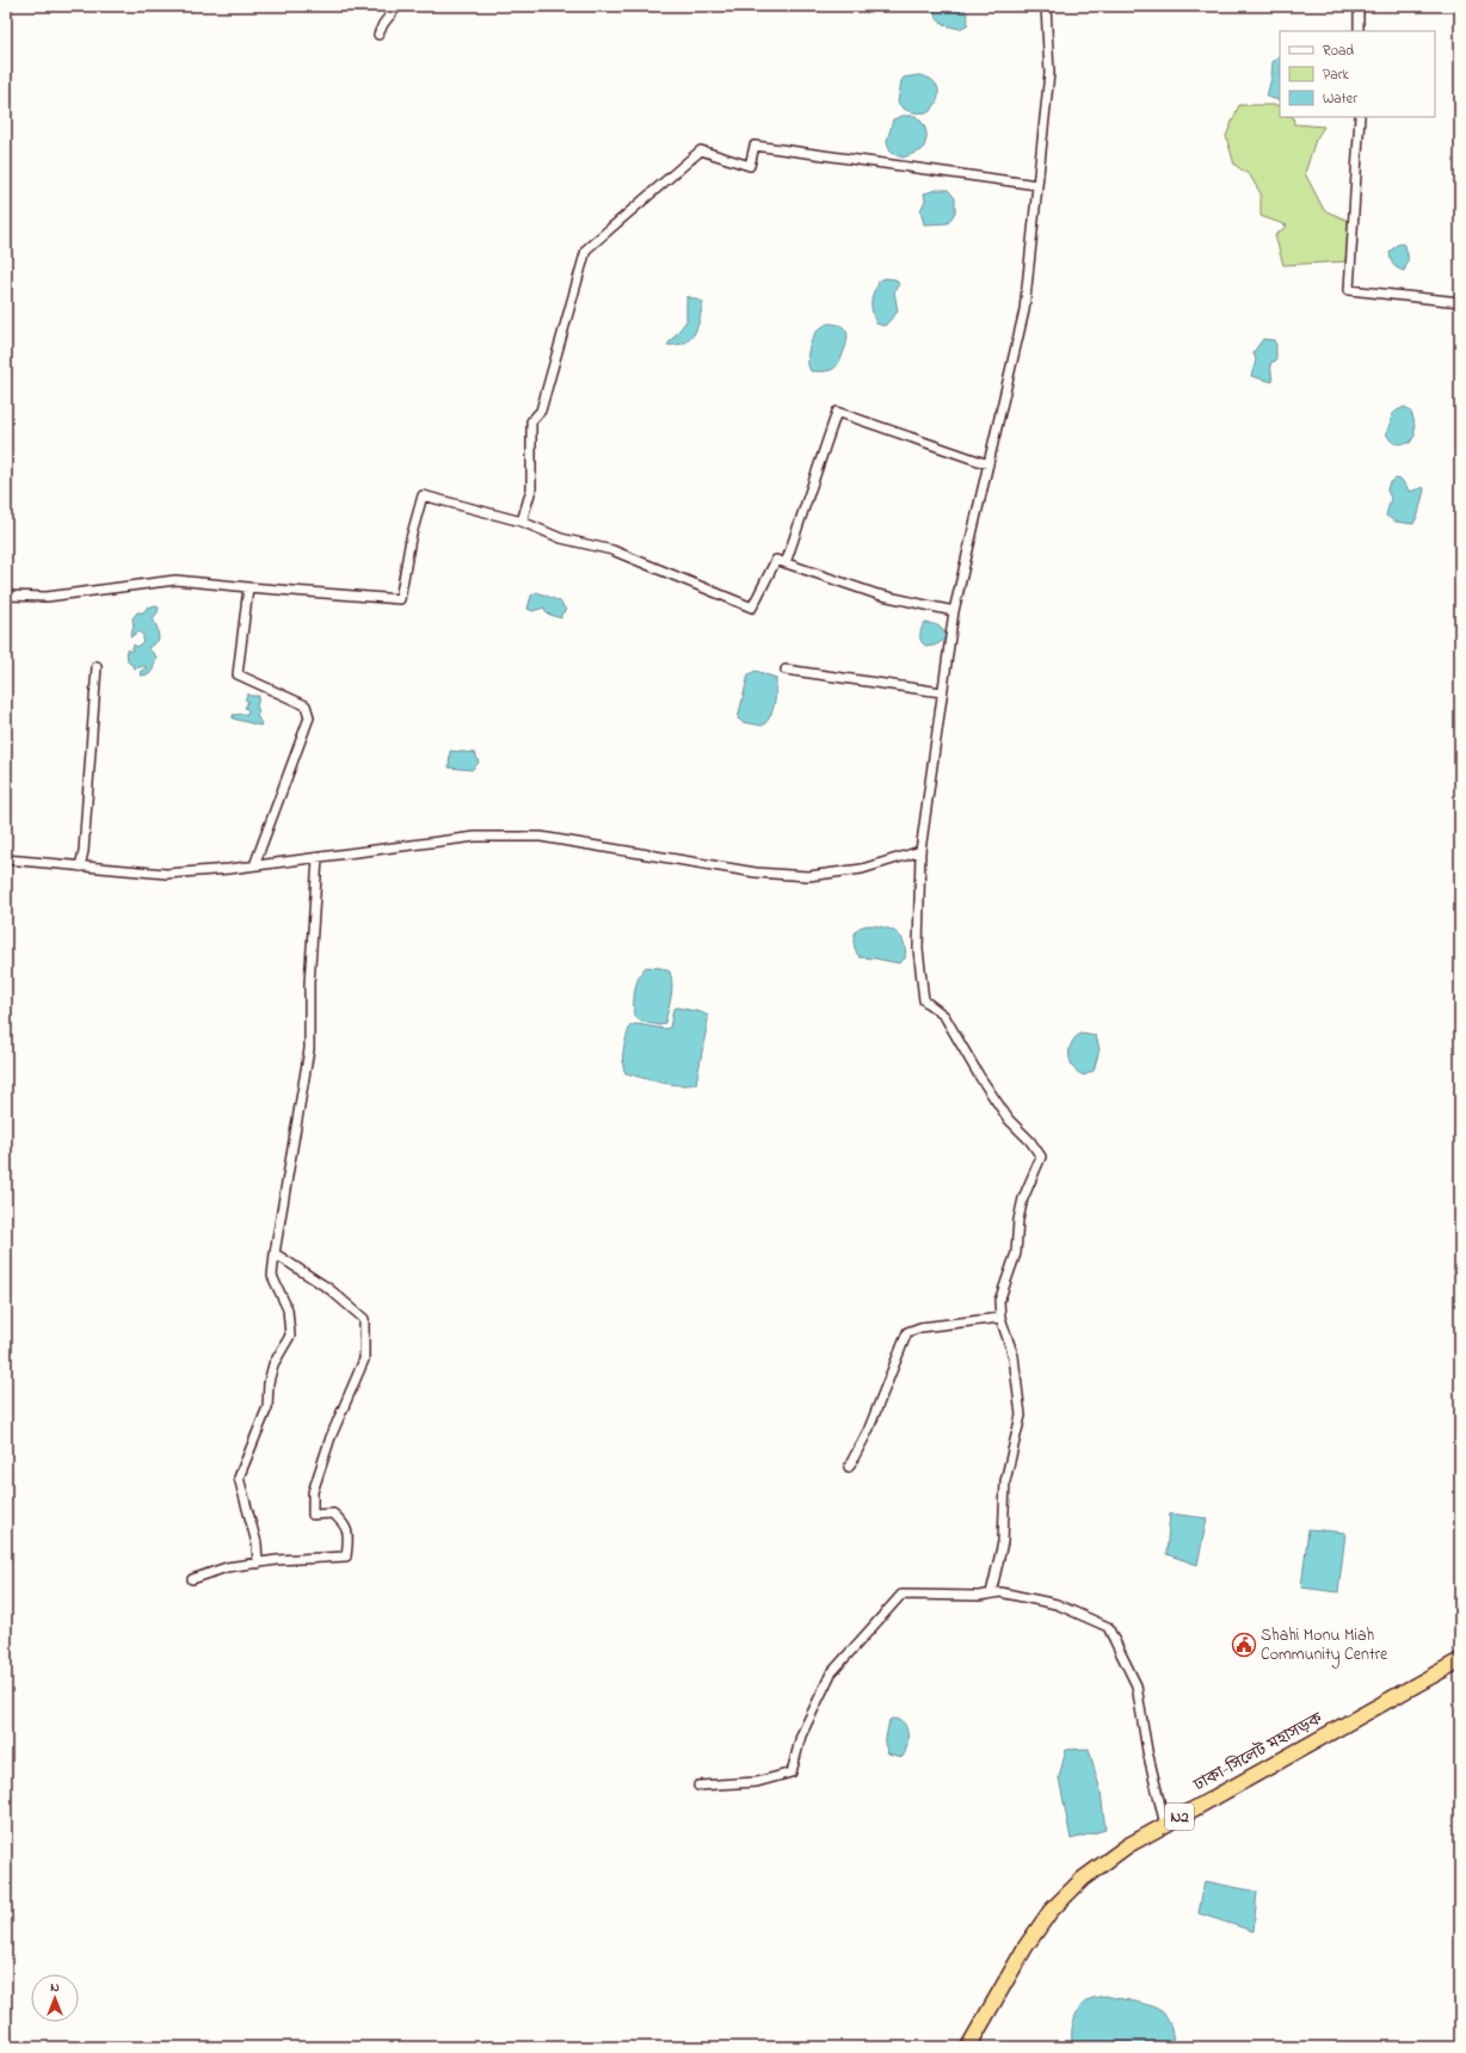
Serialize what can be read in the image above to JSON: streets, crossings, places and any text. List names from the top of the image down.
{
  "streets": {
    "highway": ["ঢাকা-সিলেট মহাসড়ক", "N2"]
  },
  "places": {
    "public building": ["Shahi Monu Miah Community Centre"]
  },
  "legend": ["Road", "Park", "Water"],
  "north": "top"
}
